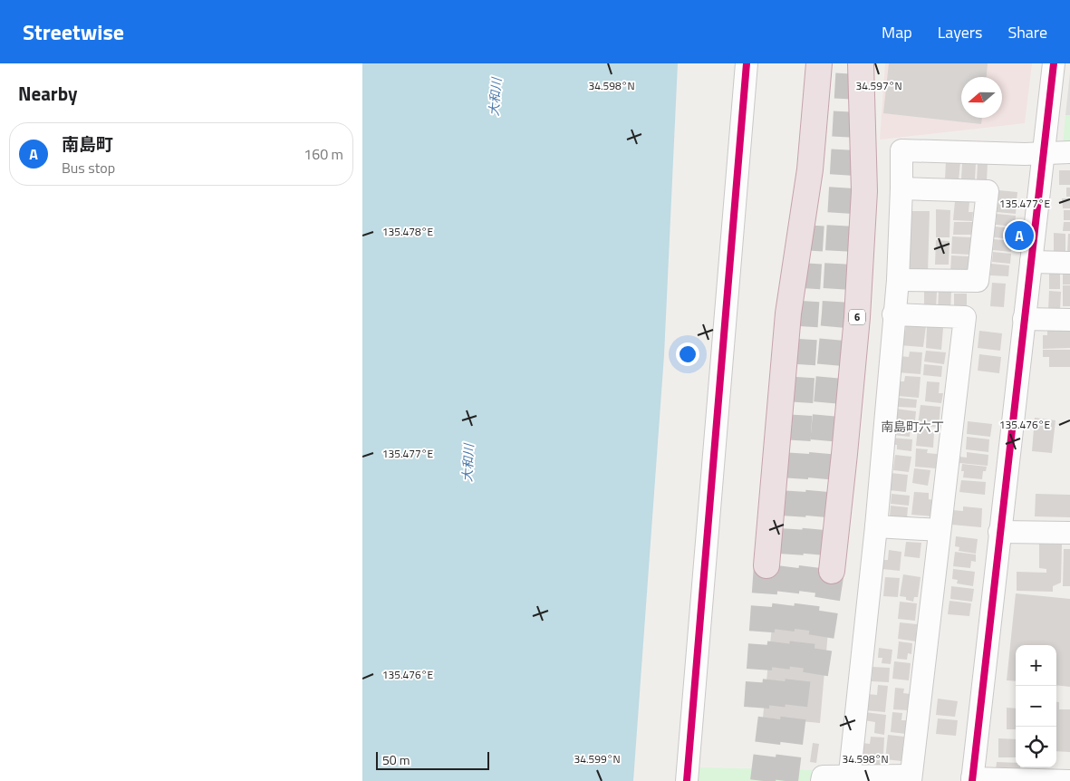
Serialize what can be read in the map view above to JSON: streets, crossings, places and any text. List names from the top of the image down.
{
  "streets": {
    "highway": ["6"]
  },
  "districts": ["南島町六丁"],
  "water": ["大和川"],
  "scale_bar": "50 m",
  "north": "left",
  "page": {
    "header": "Streetwise",
    "nav": ["Map", "Layers", "Share"],
    "heading": "Nearby",
    "list": [
      {
        "mark": "A",
        "name": "南島町",
        "note": "Bus stop",
        "value": "160 m"
      }
    ],
    "pins": "A",
    "map_buttons": ["+", "−"],
    "scale": "50 m"
  },
  "coordinates": [
    "34.598°N",
    "34.597°N",
    "135.477°E",
    "135.478°E",
    "135.476°E",
    "34.599°N"
  ]
}
